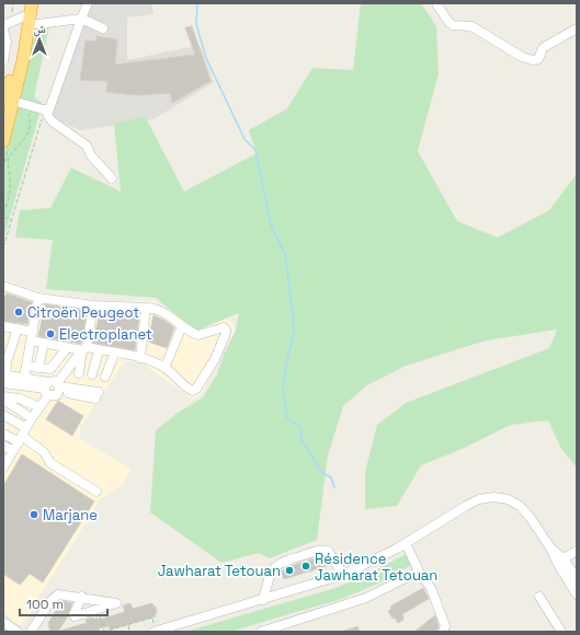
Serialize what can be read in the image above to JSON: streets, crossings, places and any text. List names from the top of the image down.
{
  "places": [
    "Citroën Peugeot",
    "Electroplanet",
    "Marjane",
    "Résidence Jawharat Tetouan",
    "Jawharat Tetouan"
  ],
  "scale_bar": "100 m",
  "north": "top"
}
